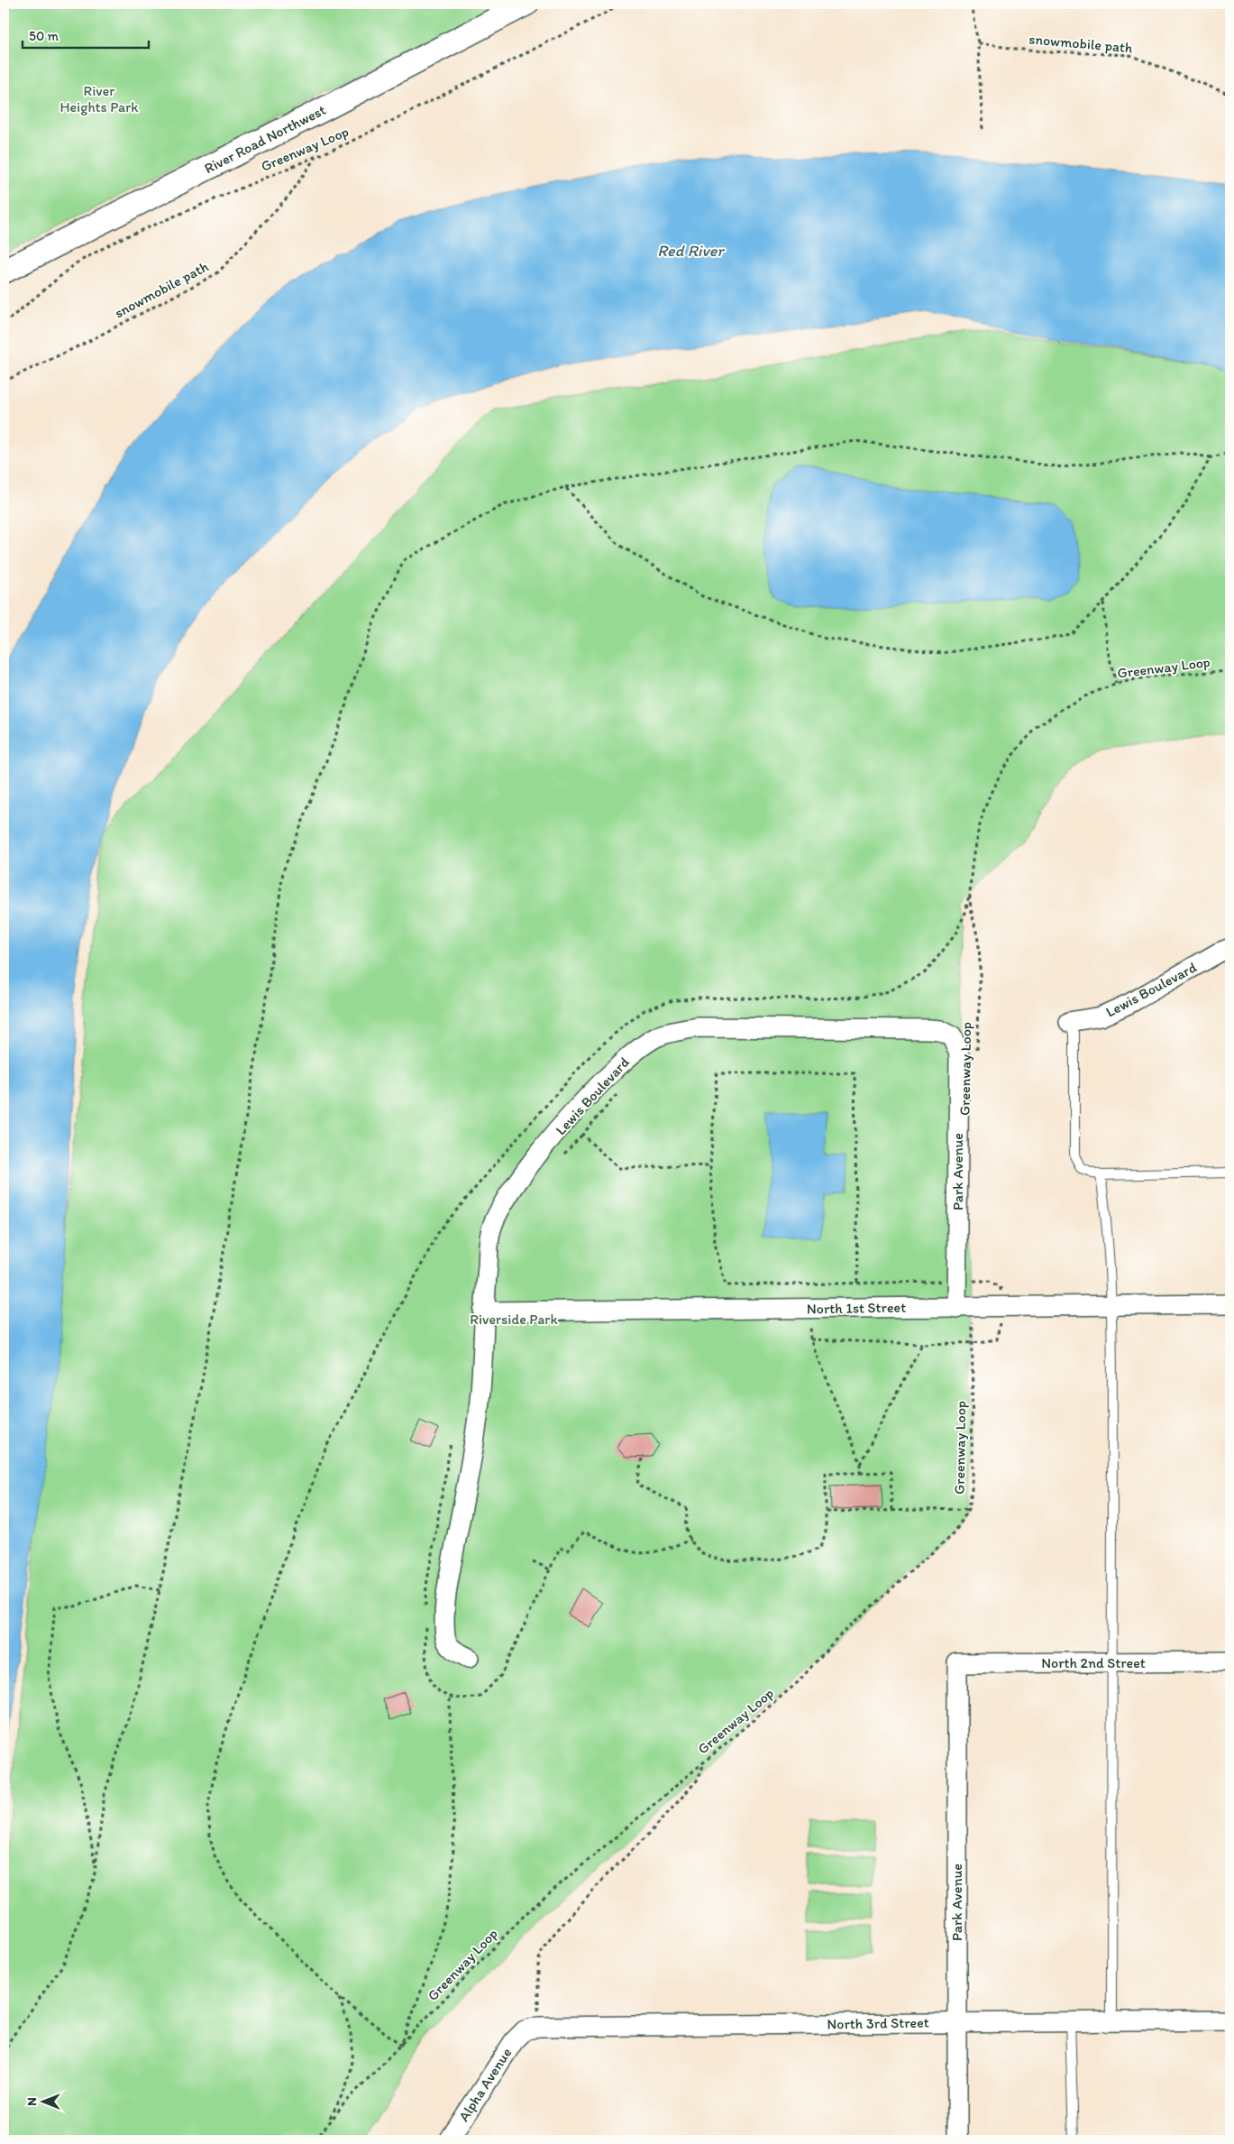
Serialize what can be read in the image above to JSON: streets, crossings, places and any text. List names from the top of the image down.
{
  "streets": {
    "street": [
      "River Road Northwest",
      "Lewis Boulevard",
      "Park Avenue",
      "North 1st Street",
      "North 2nd Street",
      "North 3rd Street",
      "Alpha Avenue"
    ],
    "path": ["snowmobile path", "Greenway Loop"]
  },
  "crossings": [
    ["snowmobile path", "Greenway Loop"],
    ["Greenway Loop", "Park Avenue"],
    ["Greenway Loop", "North 1st Street"],
    ["Lewis Boulevard", "Park Avenue"],
    ["Lewis Boulevard", "North 1st Street"],
    ["Park Avenue", "North 1st Street"],
    ["Park Avenue", "North 2nd Street"],
    ["Park Avenue", "North 3rd Street"],
    ["North 3rd Street", "Alpha Avenue"]
  ],
  "water": ["Red River"],
  "parks": ["River Heights Park", "Riverside Park"],
  "scale_bar": "50 m",
  "north": "left"
}
